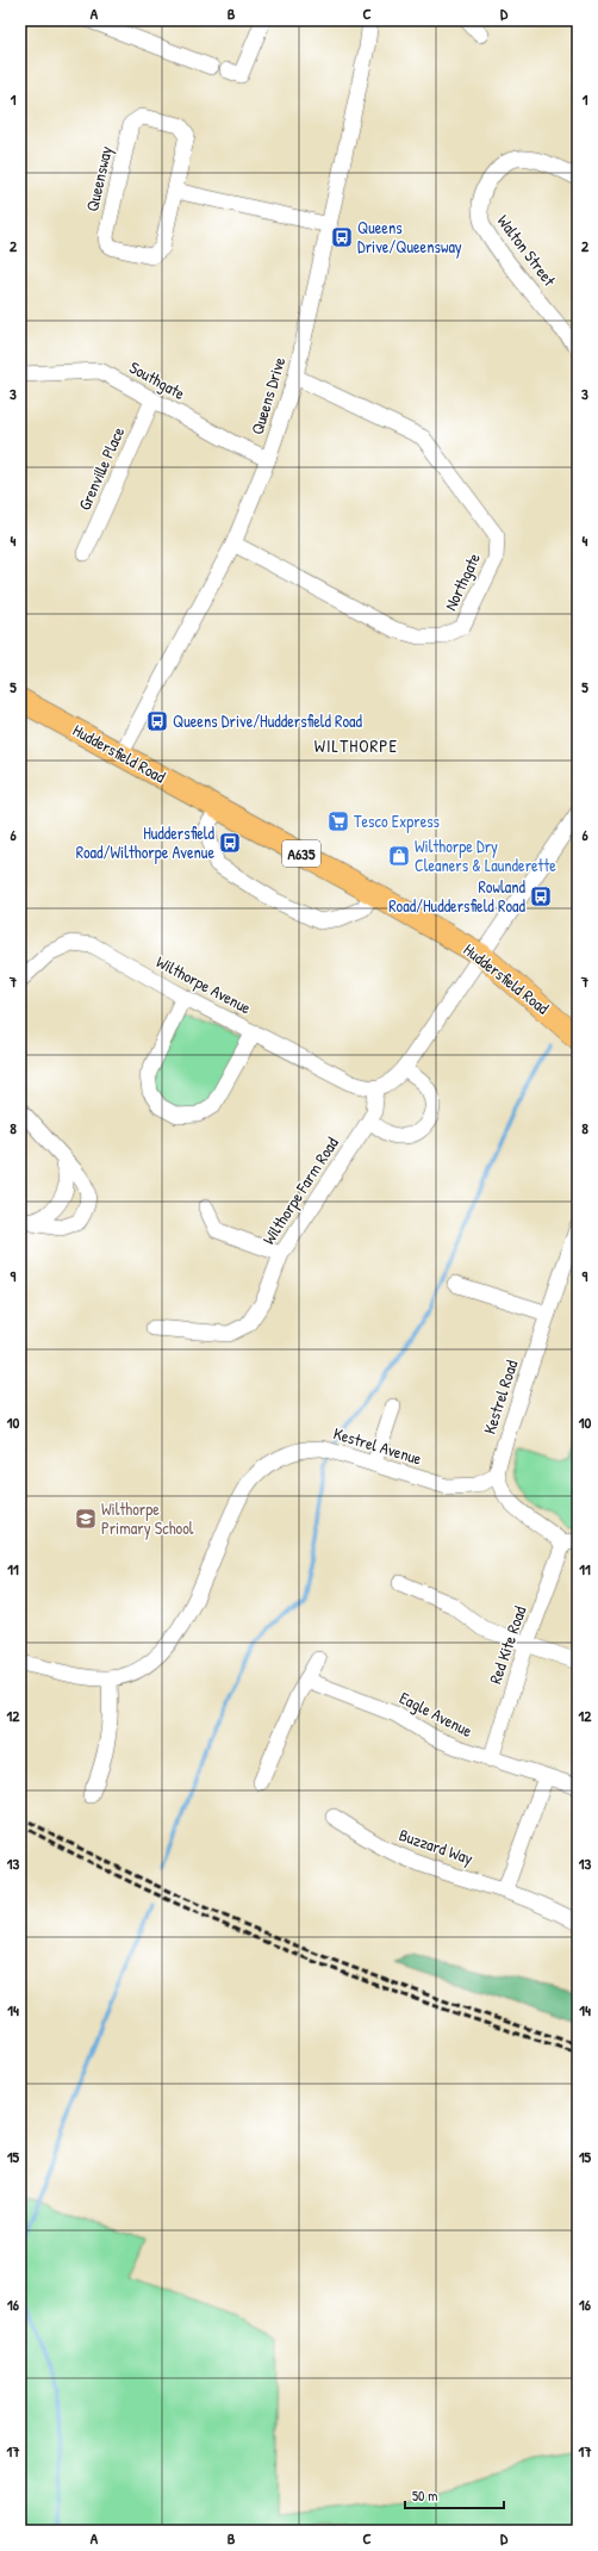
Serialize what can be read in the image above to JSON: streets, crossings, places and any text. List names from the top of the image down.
{
  "streets": {
    "highway": ["Huddersfield Road", "A635"],
    "street": [
      "Queensway",
      "Walton Street",
      "Southgate",
      "Queens Drive",
      "Grenville Place",
      "Northgate",
      "Wilthorpe Avenue",
      "Wilthorpe Farm Road",
      "Kestrel Road",
      "Kestrel Avenue",
      "Red Kite Road",
      "Eagle Avenue",
      "Buzzard Way"
    ]
  },
  "crossings": [
    ["Southgate", "Queens Drive"],
    ["Southgate", "Grenville Place"],
    ["Queens Drive", "Northgate"],
    ["Queens Drive", "Huddersfield Road"],
    ["Wilthorpe Avenue", "Wilthorpe Farm Road"],
    ["Kestrel Road", "Kestrel Avenue"],
    ["Red Kite Road", "Eagle Avenue"]
  ],
  "districts": ["WILTHORPE"],
  "places": {
    "bus stop": [
      "Queens Drive/Queensway",
      "Queens Drive/Huddersfield Road",
      "Huddersfield Road/Wilthorpe Avenue",
      "Rowland Road/Huddersfield Road"
    ],
    "supermarket": ["Tesco Express"],
    "shop": ["Wilthorpe Dry Cleaners & Launderette"],
    "school or university": ["Wilthorpe Primary School"]
  },
  "scale_bar": "50 m",
  "grid": {
    "columns": [
      "A",
      "B",
      "C",
      "D"
    ],
    "rows": [
      "1",
      "2",
      "3",
      "4",
      "5",
      "6",
      "7",
      "8",
      "9",
      "10",
      "11",
      "12",
      "13",
      "14",
      "15",
      "16",
      "17"
    ]
  }
}
